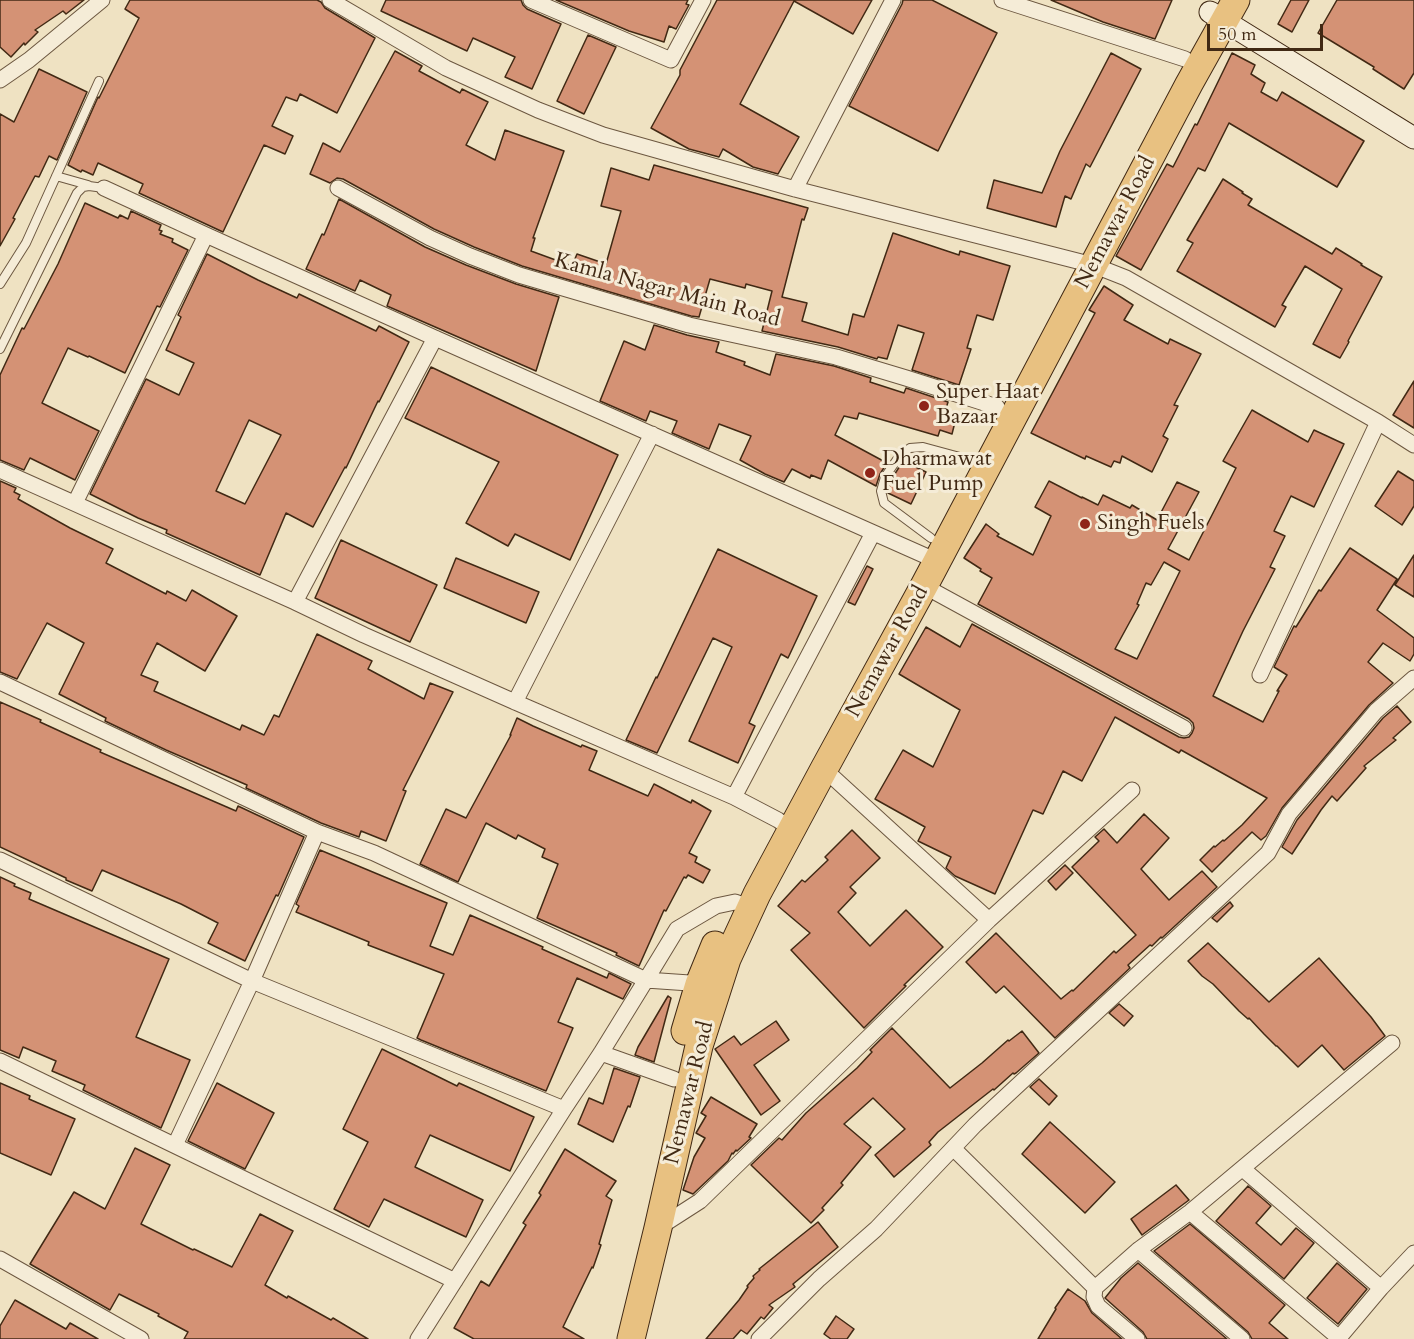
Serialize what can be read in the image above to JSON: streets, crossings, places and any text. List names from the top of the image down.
{
  "streets": {
    "highway": ["Nemawar Road"],
    "street": ["Kamla Nagar Main Road"]
  },
  "crossings": [
    ["Nemawar Road", "Kamla Nagar Main Road"]
  ],
  "places": ["Super Haat Bazaar", "Dharmawat Fuel Pump", "Singh Fuels"],
  "scale_bar": "50 m"
}
